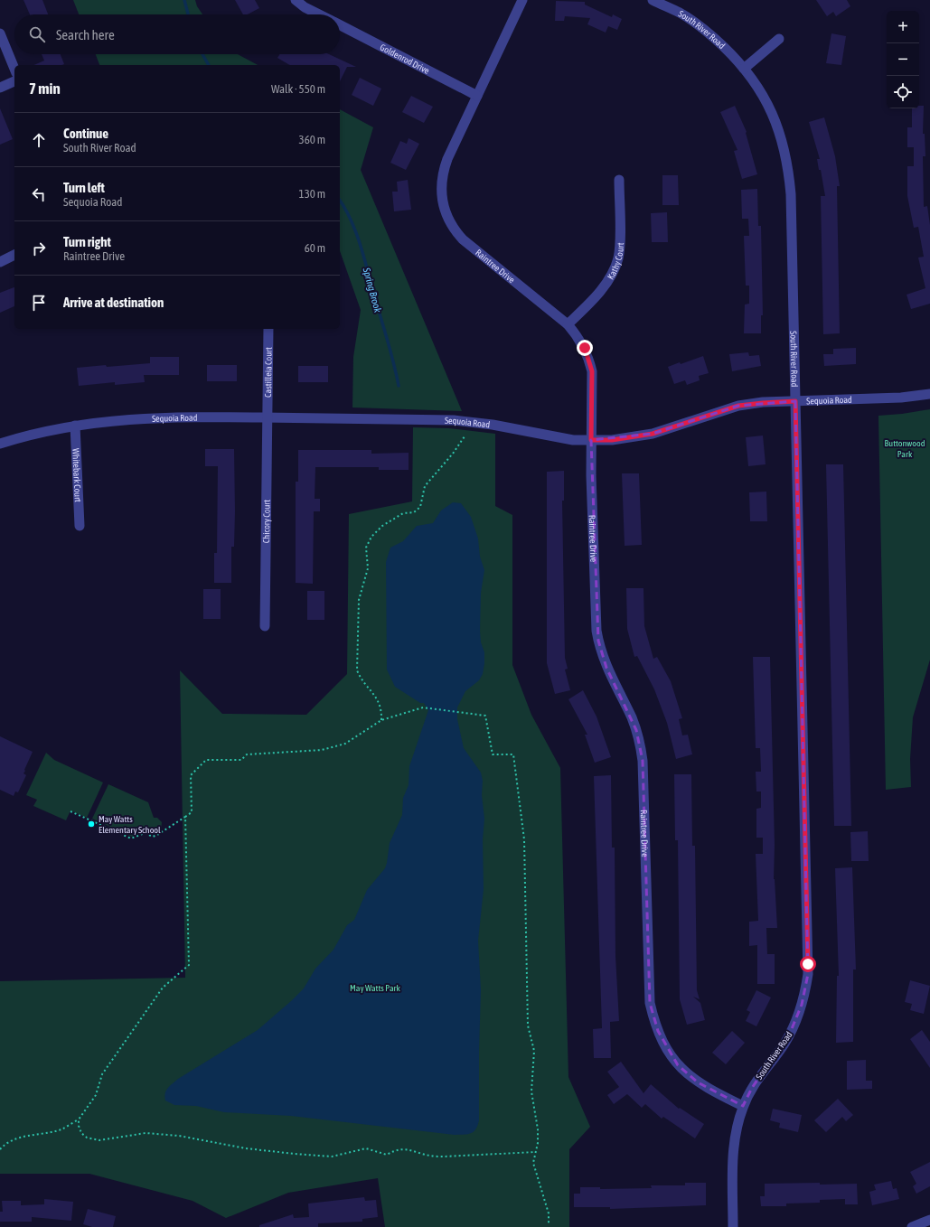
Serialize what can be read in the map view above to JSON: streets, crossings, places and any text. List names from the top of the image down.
{
  "streets": {
    "street": [
      "South River Road",
      "Goldenrod Drive",
      "Kathy Court",
      "Raintree Drive",
      "Castilleia Court",
      "Sequoia Road",
      "Whitebark Court",
      "Chicory Court"
    ]
  },
  "crossings": [
    ["South River Road", "Raintree Drive"],
    ["South River Road", "Sequoia Road"],
    ["Goldenrod Drive", "Raintree Drive"],
    ["Kathy Court", "Raintree Drive"],
    ["Raintree Drive", "Sequoia Road"],
    ["Castilleia Court", "Sequoia Road"],
    ["Castilleia Court", "Chicory Court"],
    ["Sequoia Road", "Whitebark Court"],
    ["Sequoia Road", "Chicory Court"]
  ],
  "water": ["Spring Brook"],
  "parks": ["Buttonwood Park", "May Watts Park"],
  "places": ["May Watts Elementary School"],
  "page": {
    "map_buttons": ["+", "−"],
    "search": "Search here",
    "heading": ["7 min", "Walk · 550 m"],
    "list": [
      ["Continue", "South River Road", "360 m"],
      ["Turn left", "Sequoia Road", "130 m"],
      ["Turn right", "Raintree Drive", "60 m"],
      "Arrive at destination"
    ]
  }
}
